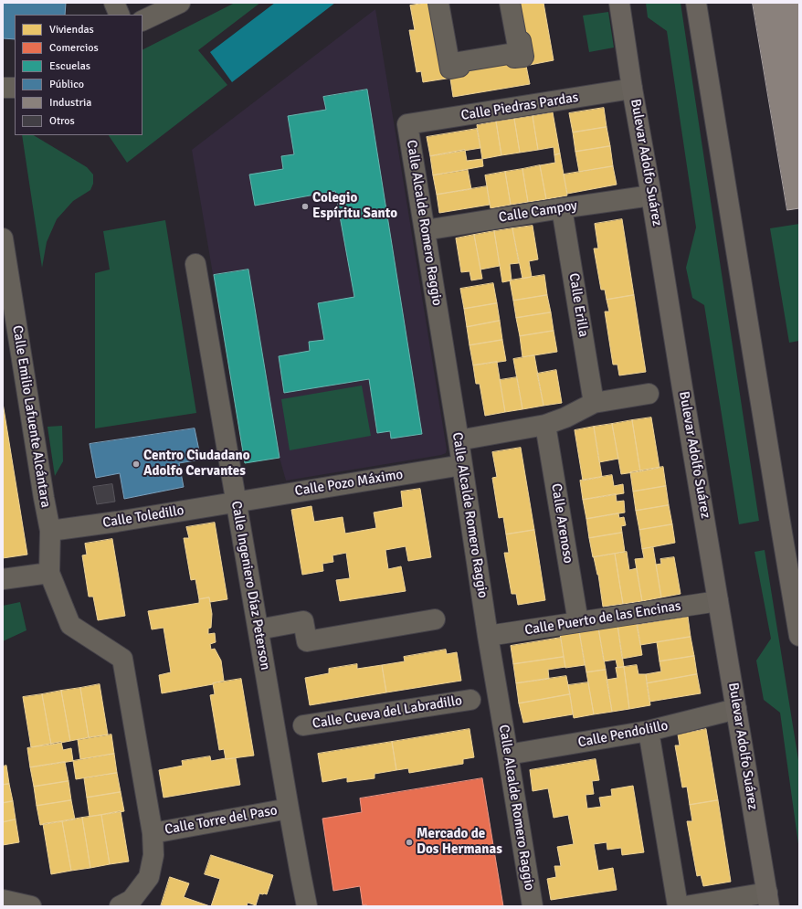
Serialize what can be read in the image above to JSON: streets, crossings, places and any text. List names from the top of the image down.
{
  "streets": {
    "street": [
      "Calle Piedras Pardas",
      "Bulevar Adolfo Suárez",
      "Calle Campoy",
      "Calle Alcalde Romero Raggio",
      "Calle Erilla",
      "Calle Emilio Lafuente Alcántara",
      "Calle Pozo Máximo",
      "Calle Toledillo",
      "Calle Arenoso",
      "Calle Ingeniero Díaz Peterson",
      "Calle Puerto de las Encinas",
      "Calle Cueva del Labradillo",
      "Calle Pendolillo",
      "Calle Torre del Paso"
    ]
  },
  "crossings": [
    ["Calle Piedras Pardas", "Bulevar Adolfo Suárez"],
    ["Calle Piedras Pardas", "Calle Alcalde Romero Raggio"],
    ["Bulevar Adolfo Suárez", "Calle Campoy"],
    ["Bulevar Adolfo Suárez", "Calle Puerto de las Encinas"],
    ["Bulevar Adolfo Suárez", "Calle Pendolillo"],
    ["Calle Campoy", "Calle Alcalde Romero Raggio"],
    ["Calle Campoy", "Calle Erilla"],
    ["Calle Alcalde Romero Raggio", "Calle Pozo Máximo"],
    ["Calle Alcalde Romero Raggio", "Calle Puerto de las Encinas"],
    ["Calle Alcalde Romero Raggio", "Calle Pendolillo"],
    ["Calle Emilio Lafuente Alcántara", "Calle Toledillo"],
    ["Calle Pozo Máximo", "Calle Toledillo"],
    ["Calle Pozo Máximo", "Calle Ingeniero Díaz Peterson"],
    ["Calle Toledillo", "Calle Ingeniero Díaz Peterson"],
    ["Calle Arenoso", "Calle Puerto de las Encinas"],
    ["Calle Ingeniero Díaz Peterson", "Calle Torre del Paso"]
  ],
  "places": ["Colegio Espíritu Santo", "Centro Ciudadano Adolfo Cervantes", "Mercado de Dos Hermanas"],
  "legend": [
    "Viviendas",
    "Comercios",
    "Escuelas",
    "Público",
    "Industria",
    "Otros"
  ]
}
